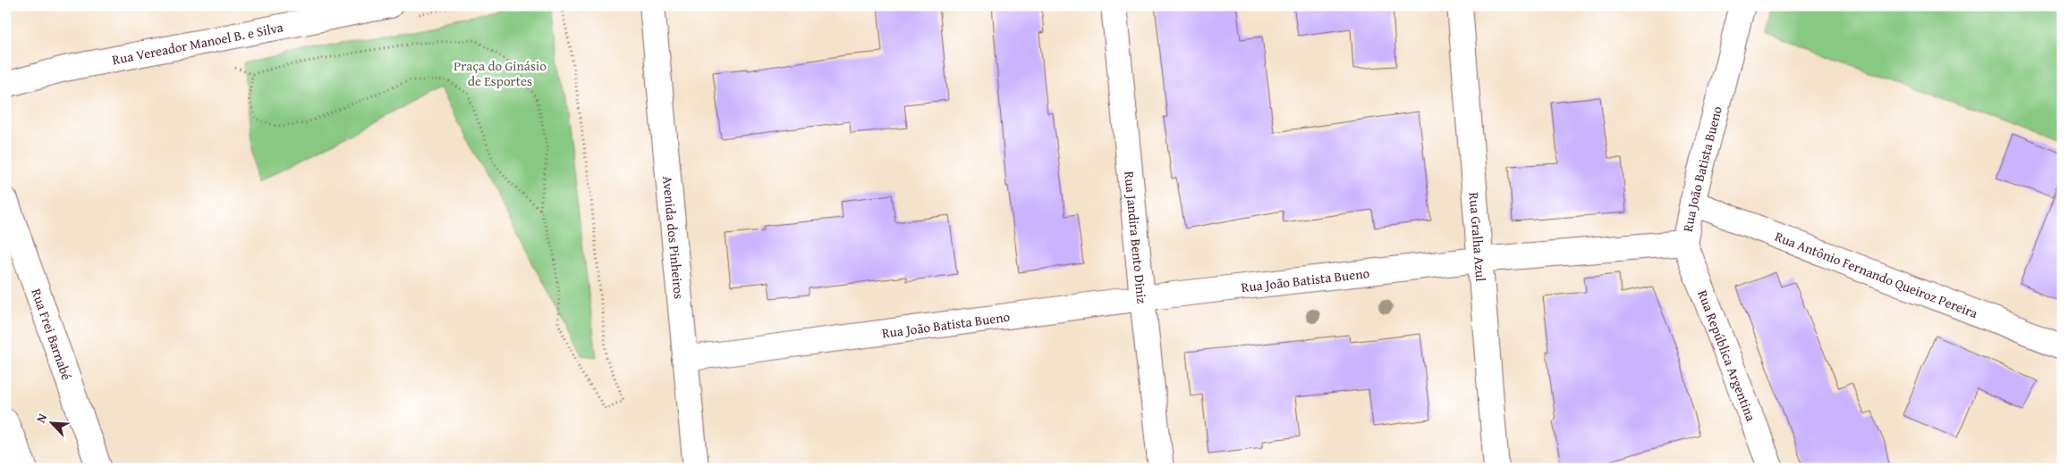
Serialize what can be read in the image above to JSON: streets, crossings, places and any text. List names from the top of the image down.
{
  "streets": {
    "street": [
      "Rua Vereador Manoel B. e Silva",
      "Rua João Batista Bueno",
      "Avenida dos Pinheiros",
      "Rua Jandira Bento Diniz",
      "Rua Gralha Azul",
      "Rua Antônio Fernando Queiroz Pereira",
      "Rua Frei Barnabé",
      "Rua República Argentina"
    ]
  },
  "crossings": [
    ["Rua João Batista Bueno", "Avenida dos Pinheiros"],
    ["Rua João Batista Bueno", "Rua Jandira Bento Diniz"],
    ["Rua João Batista Bueno", "Rua Gralha Azul"],
    ["Rua João Batista Bueno", "Rua Antônio Fernando Queiroz Pereira"],
    ["Rua João Batista Bueno", "Rua República Argentina"]
  ],
  "parks": ["Praça do Ginásio de Esportes"],
  "north": "top left"
}
